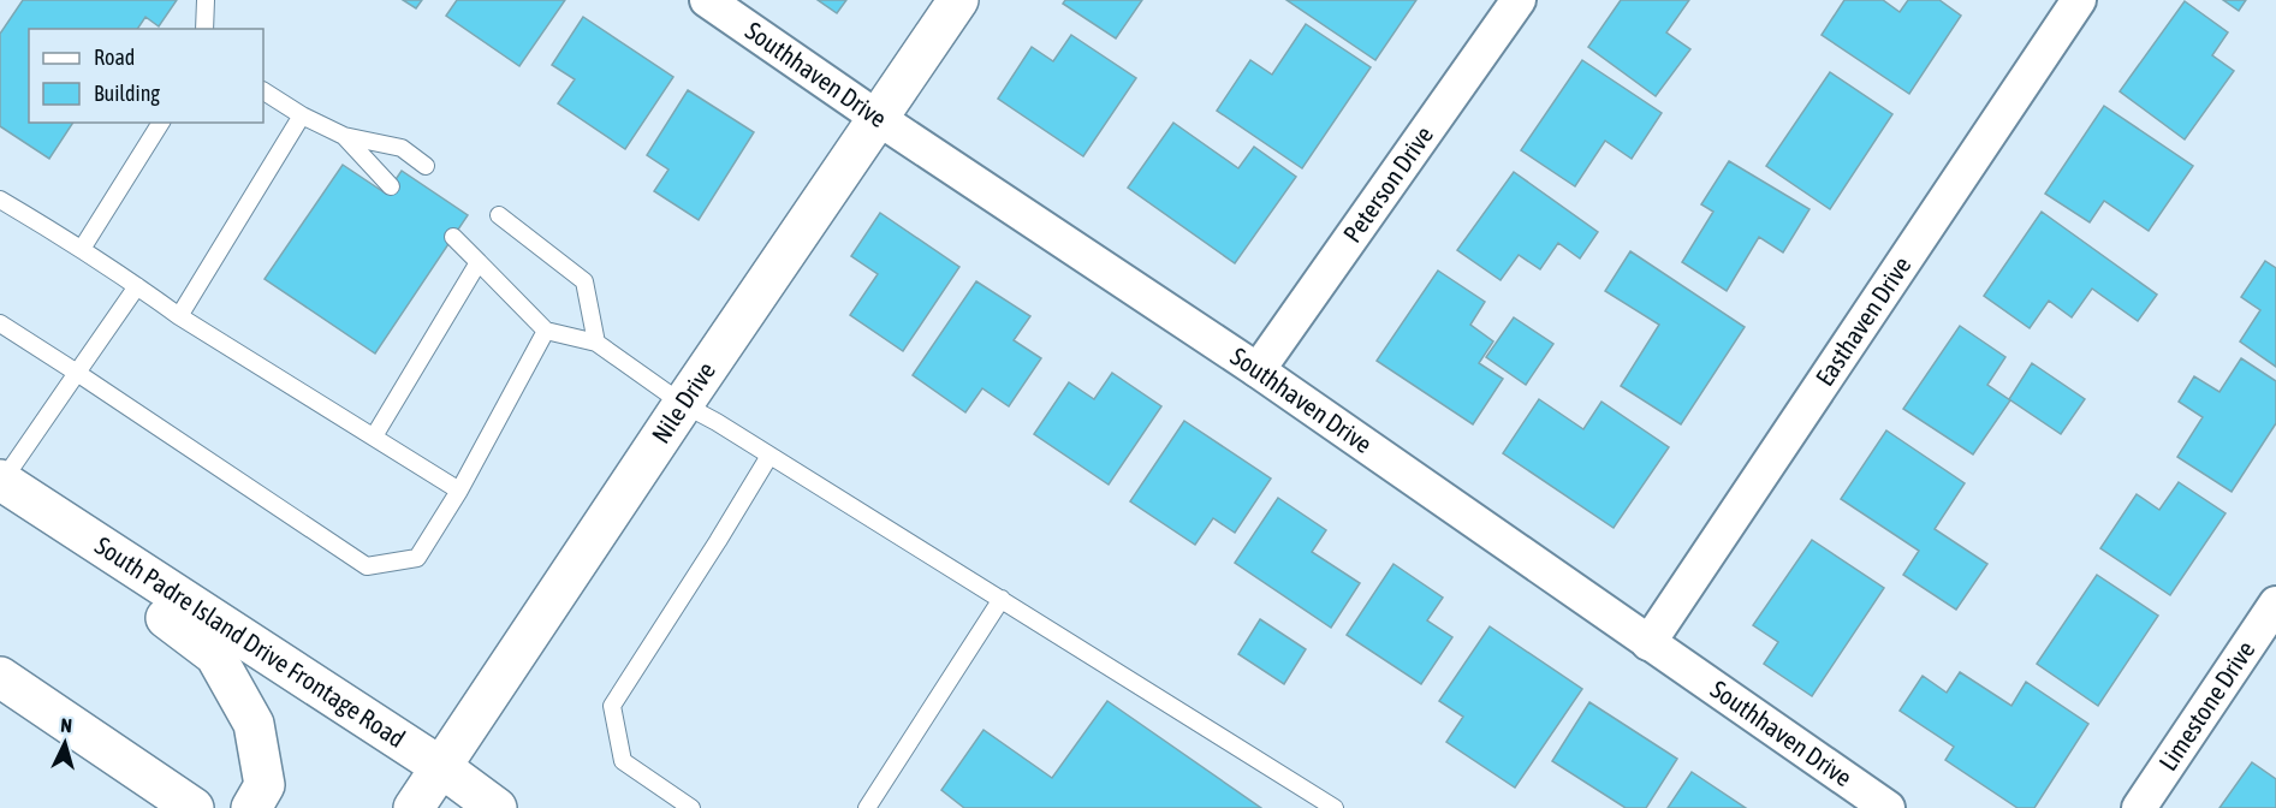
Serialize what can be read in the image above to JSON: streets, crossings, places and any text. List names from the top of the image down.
{
  "streets": {
    "main road": ["Nile Drive", "South Padre Island Drive Frontage Road"],
    "street": [
      "Southhaven Drive",
      "Peterson Drive",
      "Easthaven Drive",
      "Limestone Drive"
    ]
  },
  "crossings": [
    ["Southhaven Drive", "Peterson Drive"],
    ["Southhaven Drive", "Easthaven Drive"],
    ["Southhaven Drive", "Nile Drive"],
    ["Nile Drive", "South Padre Island Drive Frontage Road"]
  ],
  "legend": ["Road", "Building"],
  "north": "top"
}
